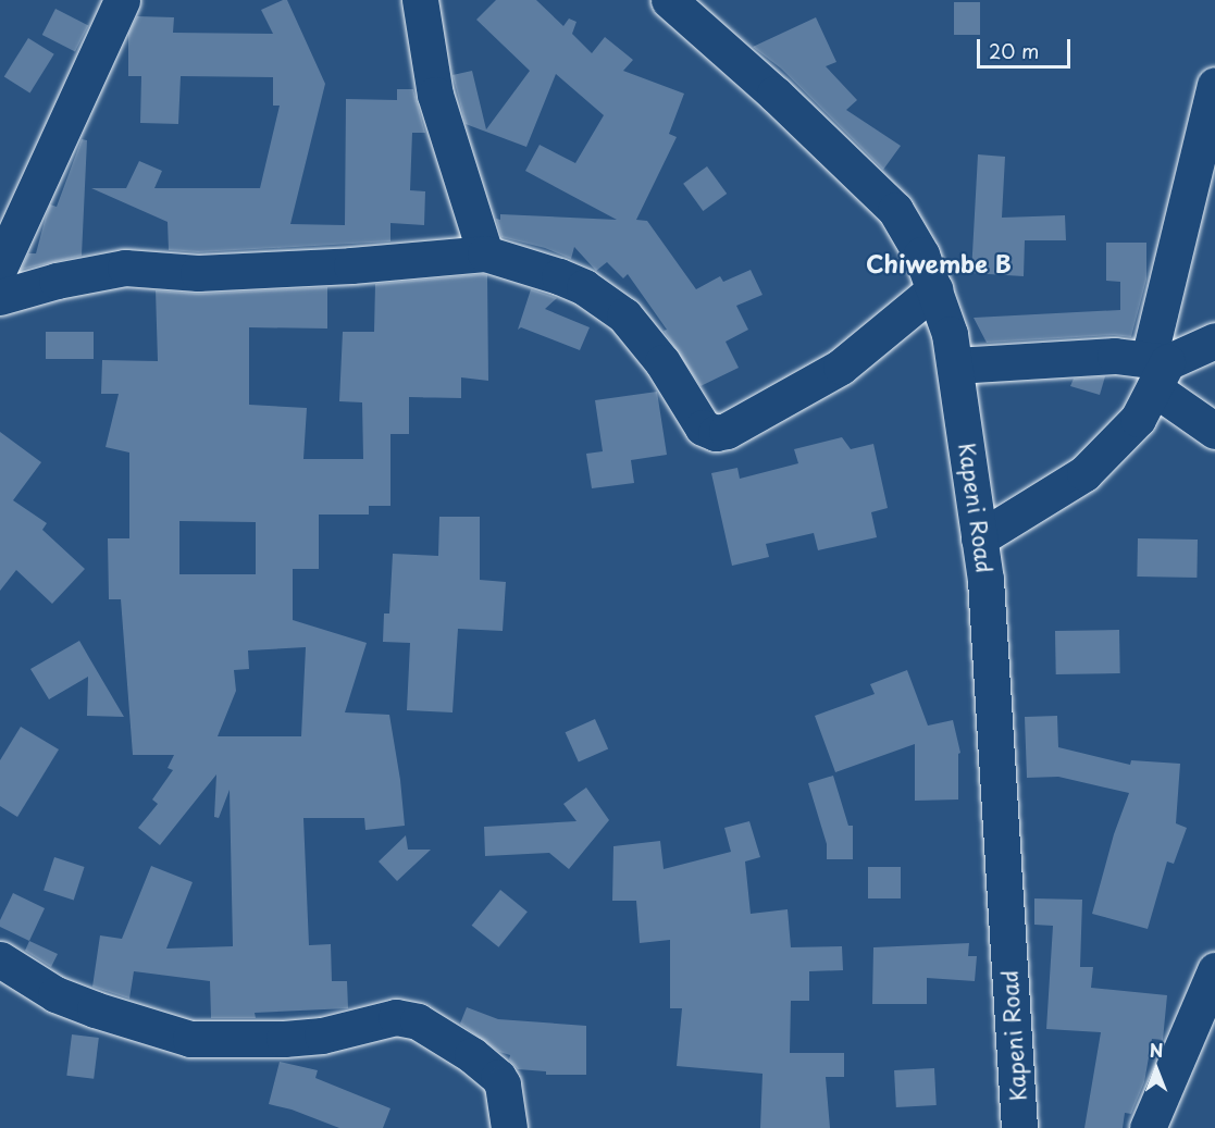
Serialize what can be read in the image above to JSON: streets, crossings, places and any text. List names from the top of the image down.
{
  "streets": {
    "street": ["Kapeni Road"]
  },
  "districts": ["Chiwembe B"],
  "scale_bar": "20 m",
  "north": "top"
}
